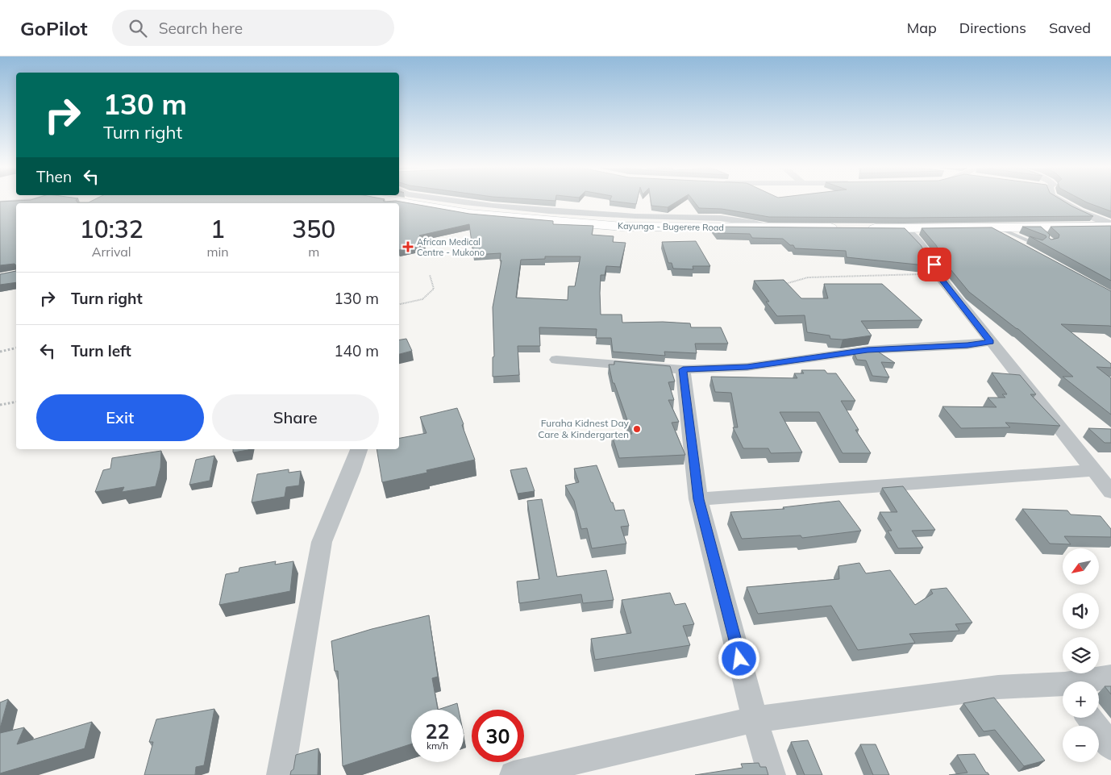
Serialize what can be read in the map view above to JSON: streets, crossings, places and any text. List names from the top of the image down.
{
  "streets": {
    "main road": ["Kayunga - Bugerere Road"]
  },
  "places": {
    "health": ["African Medical Centre - Mukono"],
    "other": ["Furaha Kidnest Day Care & Kindergarten"]
  },
  "north": "bottom left",
  "page": {
    "header": "GoPilot",
    "search": "Search here",
    "nav": ["Map", "Directions", "Saved"],
    "turn": ["130 m", "Turn right"],
    "then": "Then",
    "eta": [
      "10:32",
      "Arrival",
      "1",
      "min",
      "350",
      "m"
    ],
    "list": [
      {
        "name": "Turn right",
        "value": "130 m"
      },
      {
        "name": "Turn left",
        "value": "140 m"
      }
    ],
    "buttons": ["Exit", "Share"],
    "map_buttons": ["+", "−"],
    "speed": "22 km/h",
    "limit": "30"
  }
}
